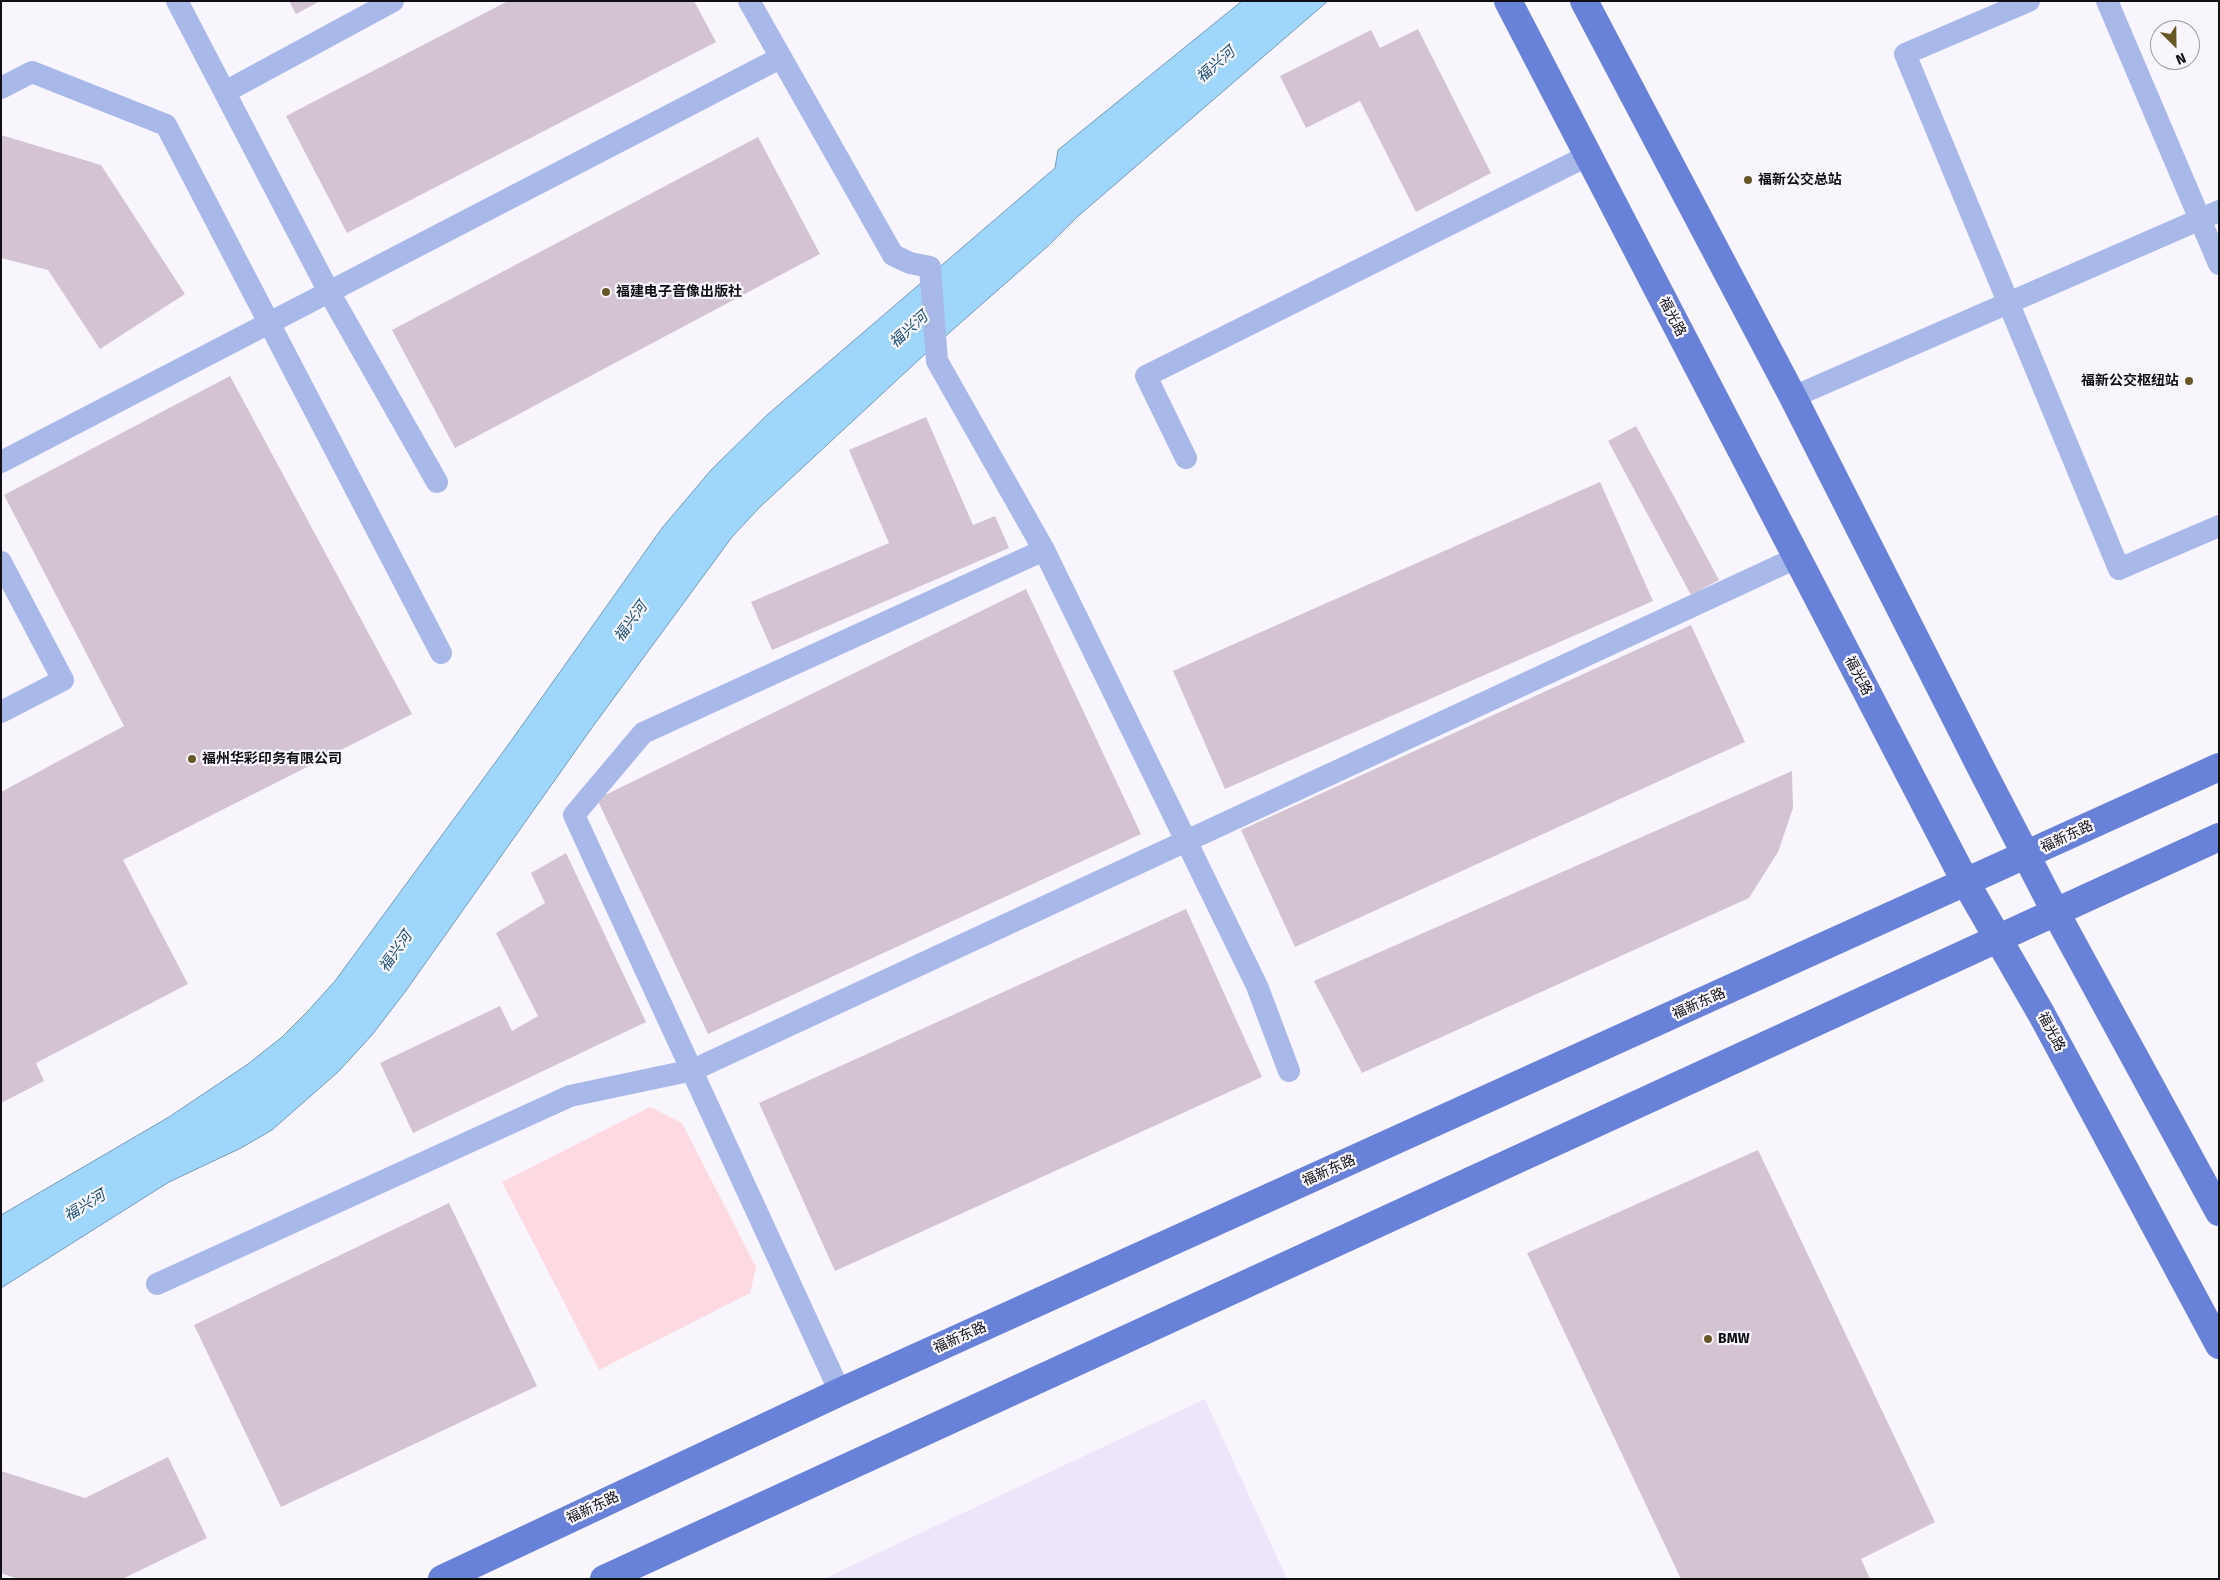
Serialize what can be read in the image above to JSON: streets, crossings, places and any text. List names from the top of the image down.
{
  "streets": {
    "main road": ["福光路", "福新东路"]
  },
  "crossings": [
    ["福光路", "福新东路"]
  ],
  "water": ["福兴河"],
  "places": [
    "福新公交总站",
    "福建电子音像出版社",
    "福新公交枢纽站",
    "福州华彩印务有限公司",
    "BMW"
  ],
  "north": "bottom right"
}
